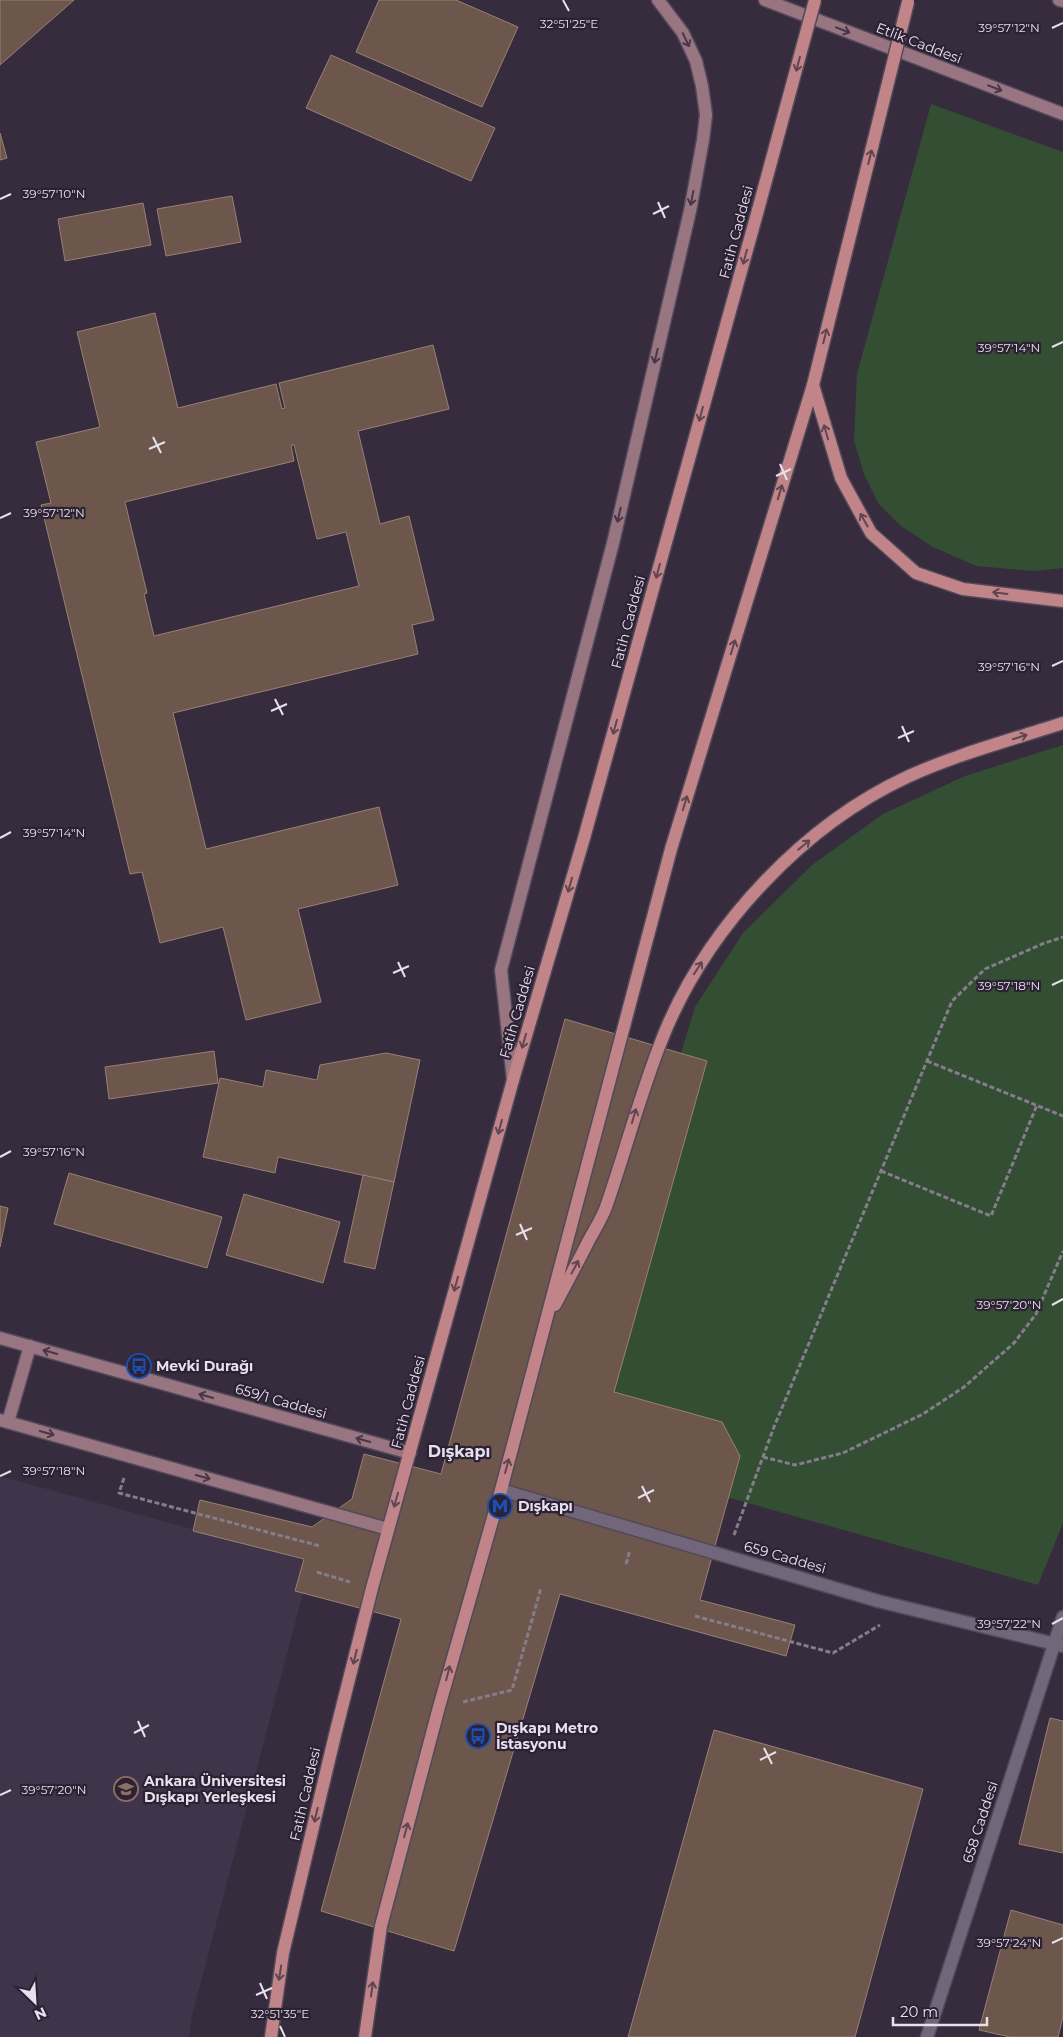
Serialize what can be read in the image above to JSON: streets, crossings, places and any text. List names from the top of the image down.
{
  "streets": {
    "main road": ["Etlik Caddesi", "Fatih Caddesi", "659/1 Caddesi"],
    "street": ["659 Caddesi", "658 Caddesi"]
  },
  "crossings": [
    ["Fatih Caddesi", "659/1 Caddesi"],
    ["659 Caddesi", "658 Caddesi"]
  ],
  "one_way": ["Etlik Caddesi"],
  "districts": ["Dışkapı"],
  "places": {
    "bus stop": ["Mevki Durağı", "Dışkapı Metro İstasyonu"],
    "metro station": ["Dışkapı"],
    "school or university": ["Ankara Üniversitesi Dışkapı Yerleşkesi"]
  },
  "scale_bar": "20 m",
  "north": "bottom right",
  "coordinates": [
    "32°51'25\"E",
    "39°57'12\"N",
    "39°57'10\"N",
    "39°57'14\"N",
    "39°57'16\"N",
    "39°57'18\"N",
    "39°57'20\"N",
    "39°57'22\"N",
    "39°57'24\"N",
    "32°51'35\"E"
  ]
}
